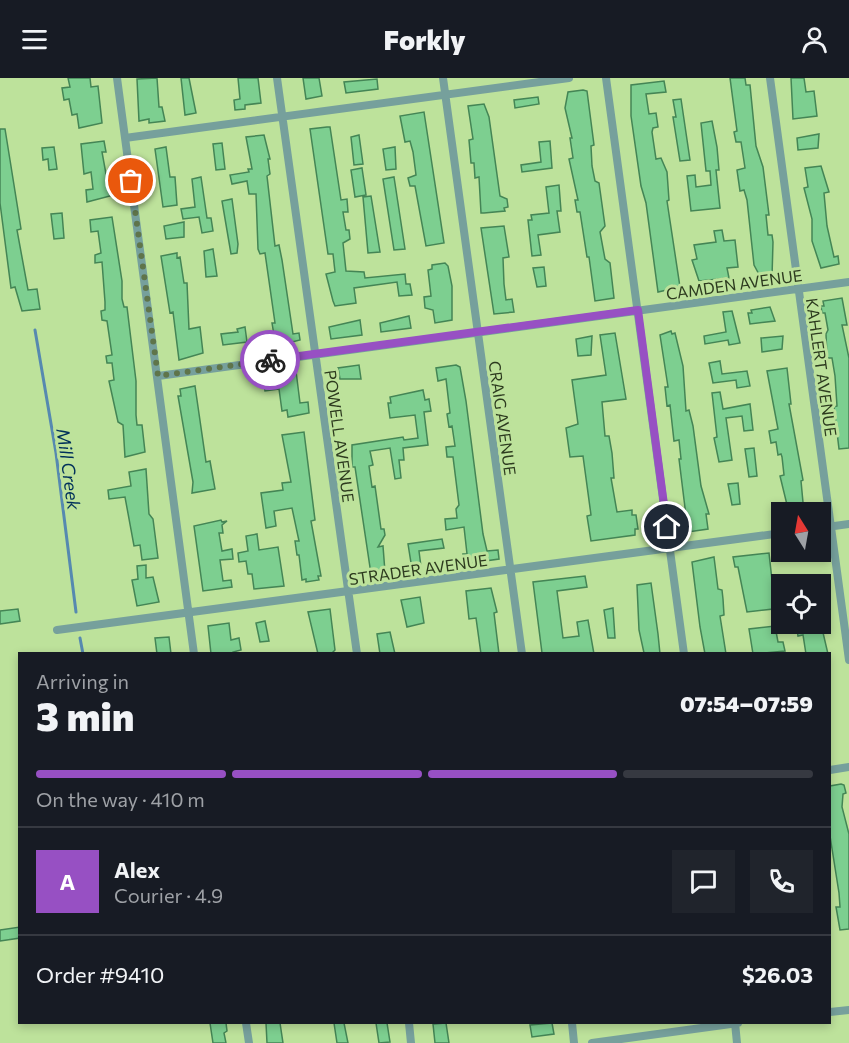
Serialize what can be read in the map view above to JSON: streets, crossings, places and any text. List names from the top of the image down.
{
  "streets": {
    "street": [
      "CAMDEN AVENUE",
      "KAHLERT AVENUE",
      "CRAIG AVENUE",
      "POWELL AVENUE",
      "STRADER AVENUE"
    ]
  },
  "crossings": [
    ["CAMDEN AVENUE", "KAHLERT AVENUE"],
    ["CAMDEN AVENUE", "CRAIG AVENUE"],
    ["CAMDEN AVENUE", "POWELL AVENUE"],
    ["CRAIG AVENUE", "STRADER AVENUE"],
    ["POWELL AVENUE", "STRADER AVENUE"]
  ],
  "water": ["Mill Creek"],
  "north": "top",
  "page": {
    "header": "Forkly",
    "heading": ["3 min", "Arriving in", "07:54–07:59"],
    "panel": [
      "Alex",
      "Courier · 4.9",
      "Order #9410",
      "$26.03"
    ],
    "bar": "On the way · 410 m",
    "round": "A"
  }
}
